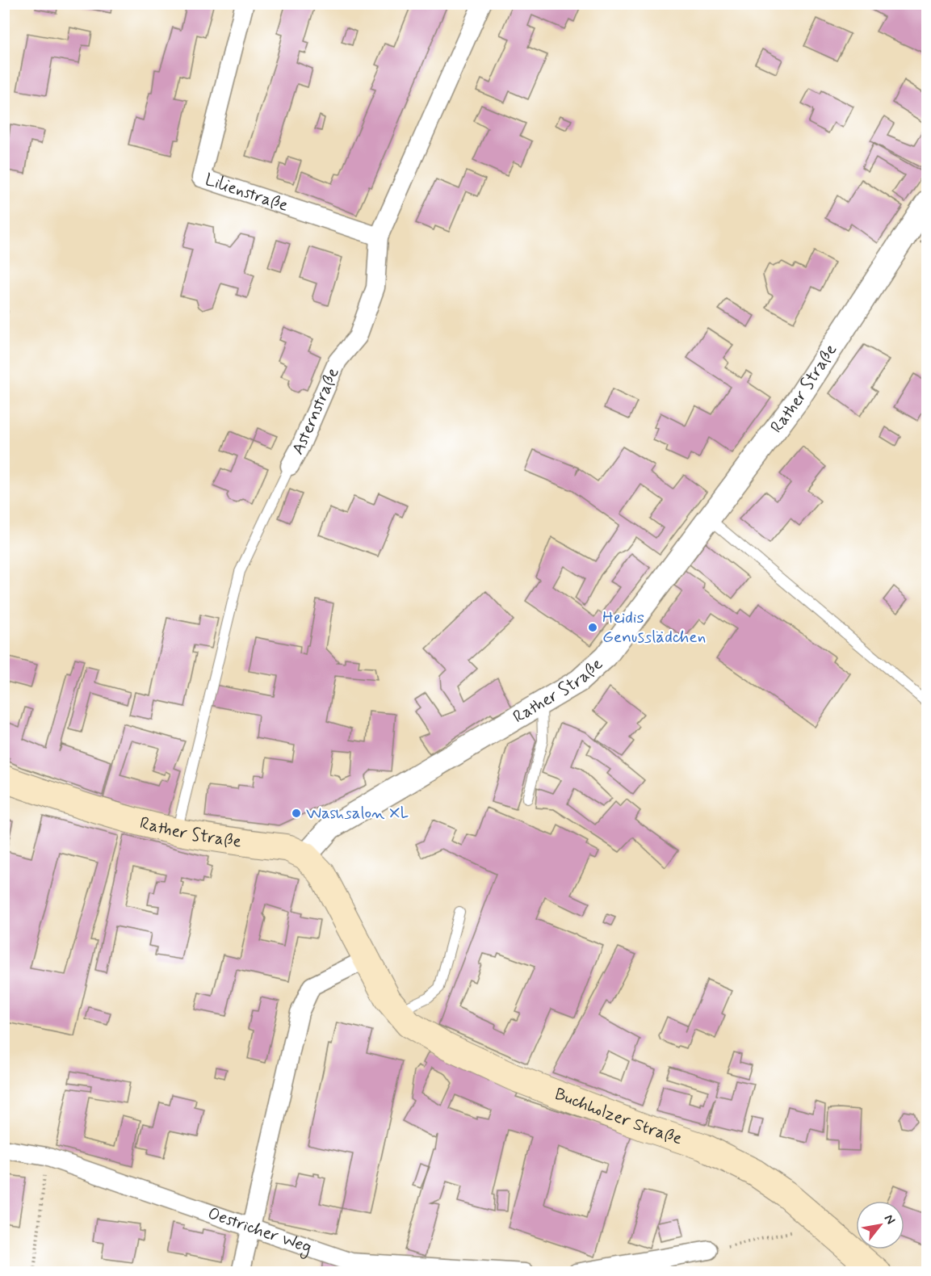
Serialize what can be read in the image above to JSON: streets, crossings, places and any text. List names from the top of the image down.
{
  "streets": {
    "main road": ["Rather Straße", "Buchholzer Straße"],
    "street": ["Lilienstraße", "Asternstraße", "Oestricher Weg"]
  },
  "crossings": [
    ["Lilienstraße", "Asternstraße"],
    ["Rather Straße", "Asternstraße"],
    ["Rather Straße", "Buchholzer Straße"]
  ],
  "places": ["Heidis Genusslädchen", "Washsalon XL"],
  "north": "top right"
}
